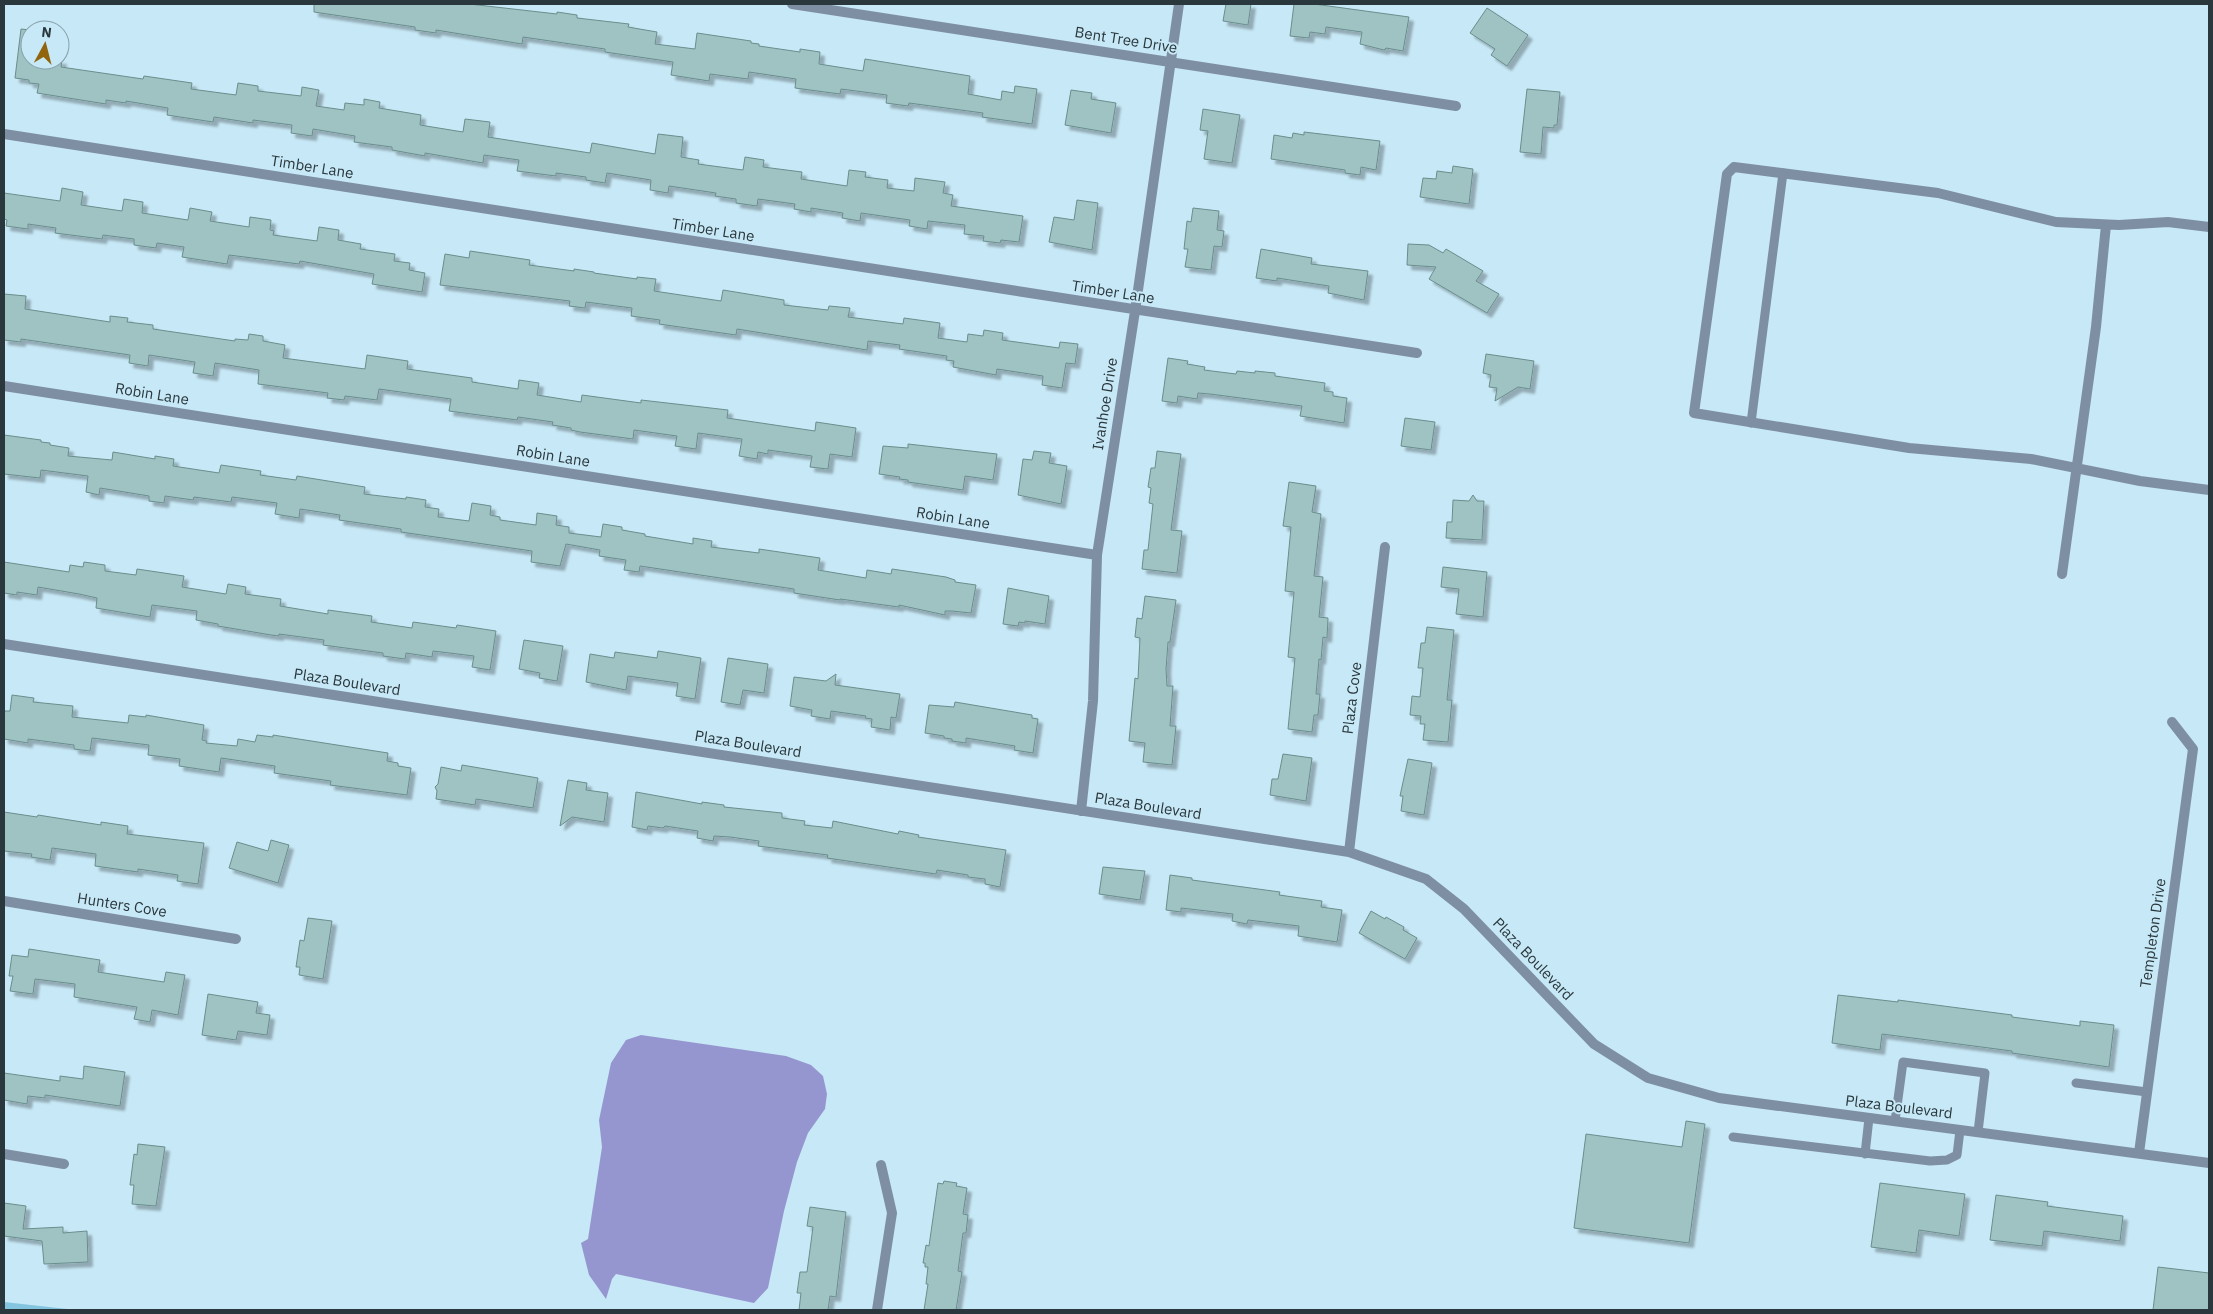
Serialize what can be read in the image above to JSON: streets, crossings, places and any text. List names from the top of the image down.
{
  "streets": {
    "street": [
      "Bent Tree Drive",
      "Timber Lane",
      "Robin Lane",
      "Ivanhoe Drive",
      "Plaza Boulevard",
      "Plaza Cove",
      "Hunters Cove",
      "Templeton Drive"
    ]
  },
  "crossings": [
    ["Bent Tree Drive", "Ivanhoe Drive"],
    ["Timber Lane", "Ivanhoe Drive"],
    ["Robin Lane", "Ivanhoe Drive"],
    ["Ivanhoe Drive", "Plaza Boulevard"],
    ["Plaza Boulevard", "Plaza Cove"],
    ["Plaza Boulevard", "Templeton Drive"]
  ],
  "north": "top"
}
